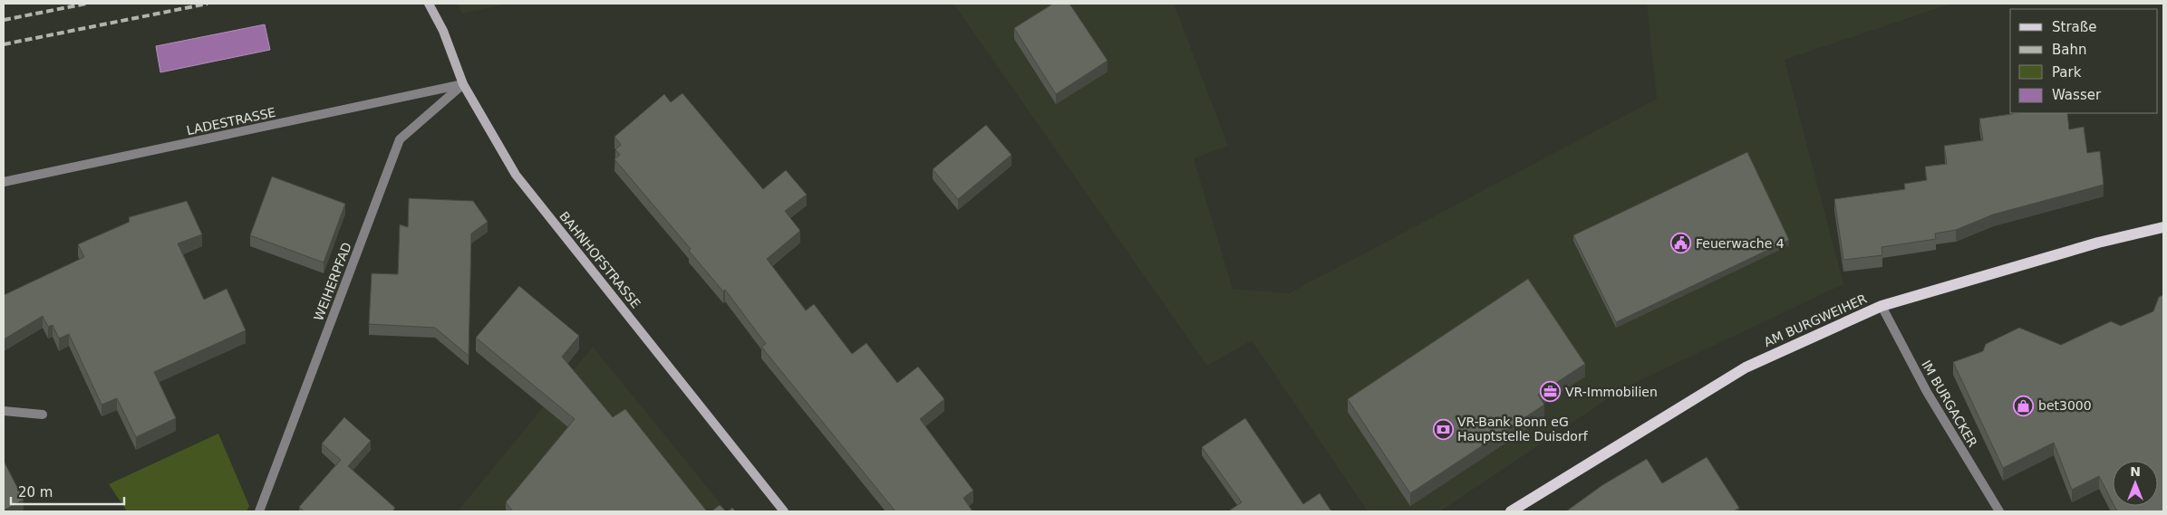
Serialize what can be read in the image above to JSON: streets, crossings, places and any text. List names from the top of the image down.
{
  "streets": {
    "main road": ["AM BURGWEIHER"],
    "street": [
      "LADESTRASSE",
      "BAHNHOFSTRASSE",
      "WEIHERPFAD",
      "IM BURGACKER"
    ]
  },
  "crossings": [
    ["LADESTRASSE", "BAHNHOFSTRASSE"],
    ["LADESTRASSE", "WEIHERPFAD"],
    ["BAHNHOFSTRASSE", "WEIHERPFAD"],
    ["AM BURGWEIHER", "IM BURGACKER"]
  ],
  "places": {
    "public building": ["Feuerwache 4"],
    "office": ["VR-Immobilien"],
    "shop": ["bet3000"],
    "bank": ["VR-Bank Bonn eG Hauptstelle Duisdorf"]
  },
  "legend": [
    "Straße",
    "Bahn",
    "Park",
    "Wasser"
  ],
  "scale_bar": "20 m",
  "north": "top"
}
